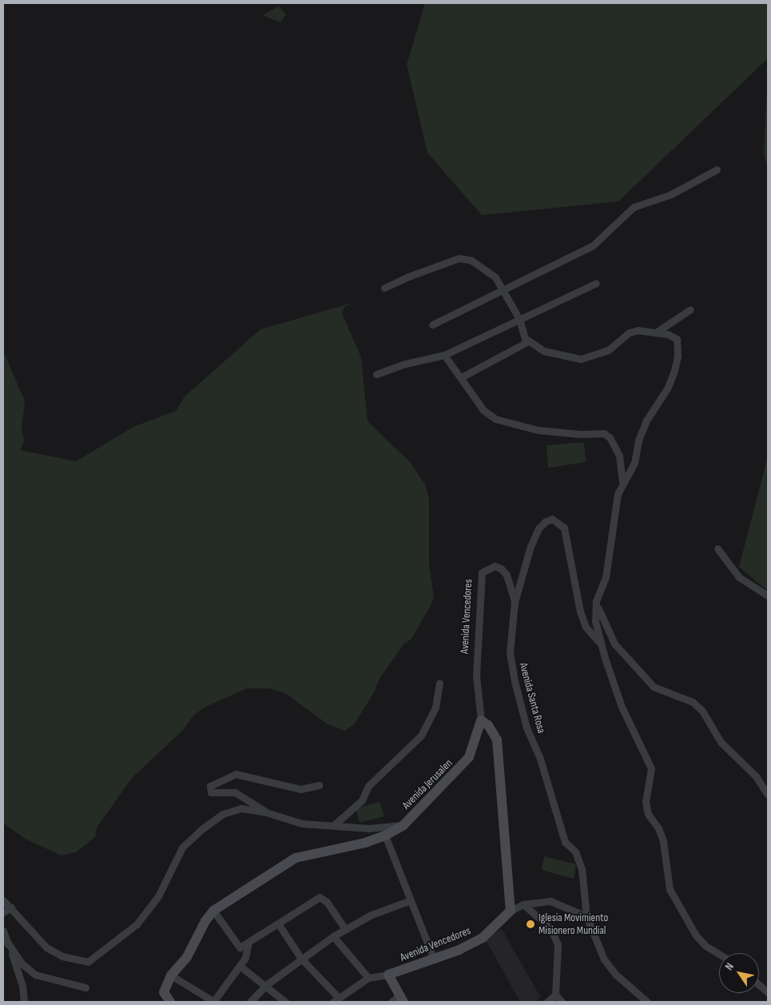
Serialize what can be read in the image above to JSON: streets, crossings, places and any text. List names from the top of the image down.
{
  "streets": {
    "street": ["Avenida Vencedores", "Avenida Santa Rosa", "Avenida Jerusalen"]
  },
  "crossings": [
    ["Avenida Vencedores", "Avenida Santa Rosa"],
    ["Avenida Vencedores", "Avenida Jerusalen"]
  ],
  "places": ["Iglesia Movimiento Misionero Mundial"],
  "north": "top left"
}
